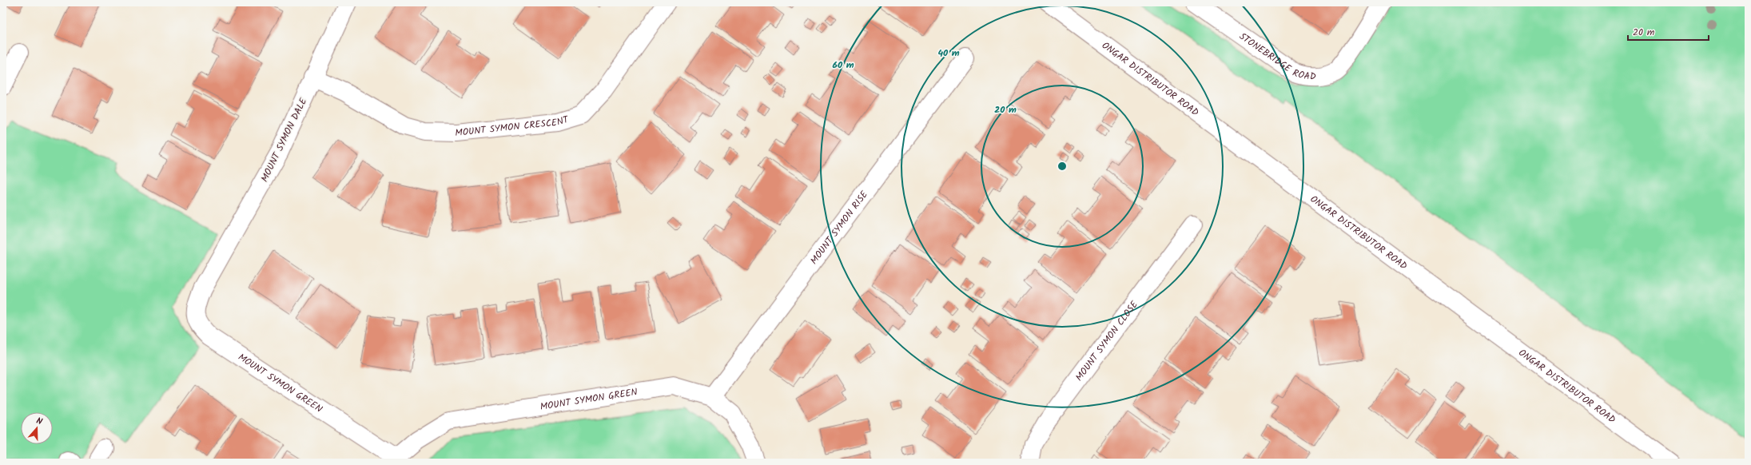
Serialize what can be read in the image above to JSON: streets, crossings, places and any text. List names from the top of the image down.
{
  "streets": {
    "street": [
      "STONEBRIDGE ROAD",
      "ONGAR DISTRIBUTOR ROAD",
      "MOUNT SYMON CRESCENT",
      "MOUNT SYMON DALE",
      "MOUNT SYMON RISE",
      "MOUNT SYMON CLOSE",
      "MOUNT SYMON GREEN"
    ]
  },
  "crossings": [
    ["MOUNT SYMON CRESCENT", "MOUNT SYMON DALE"],
    ["MOUNT SYMON DALE", "MOUNT SYMON GREEN"],
    ["MOUNT SYMON RISE", "MOUNT SYMON GREEN"]
  ],
  "scale_bar": "20 m",
  "north": "top",
  "rings": ["40 m", "60 m", "20 m"]
}
